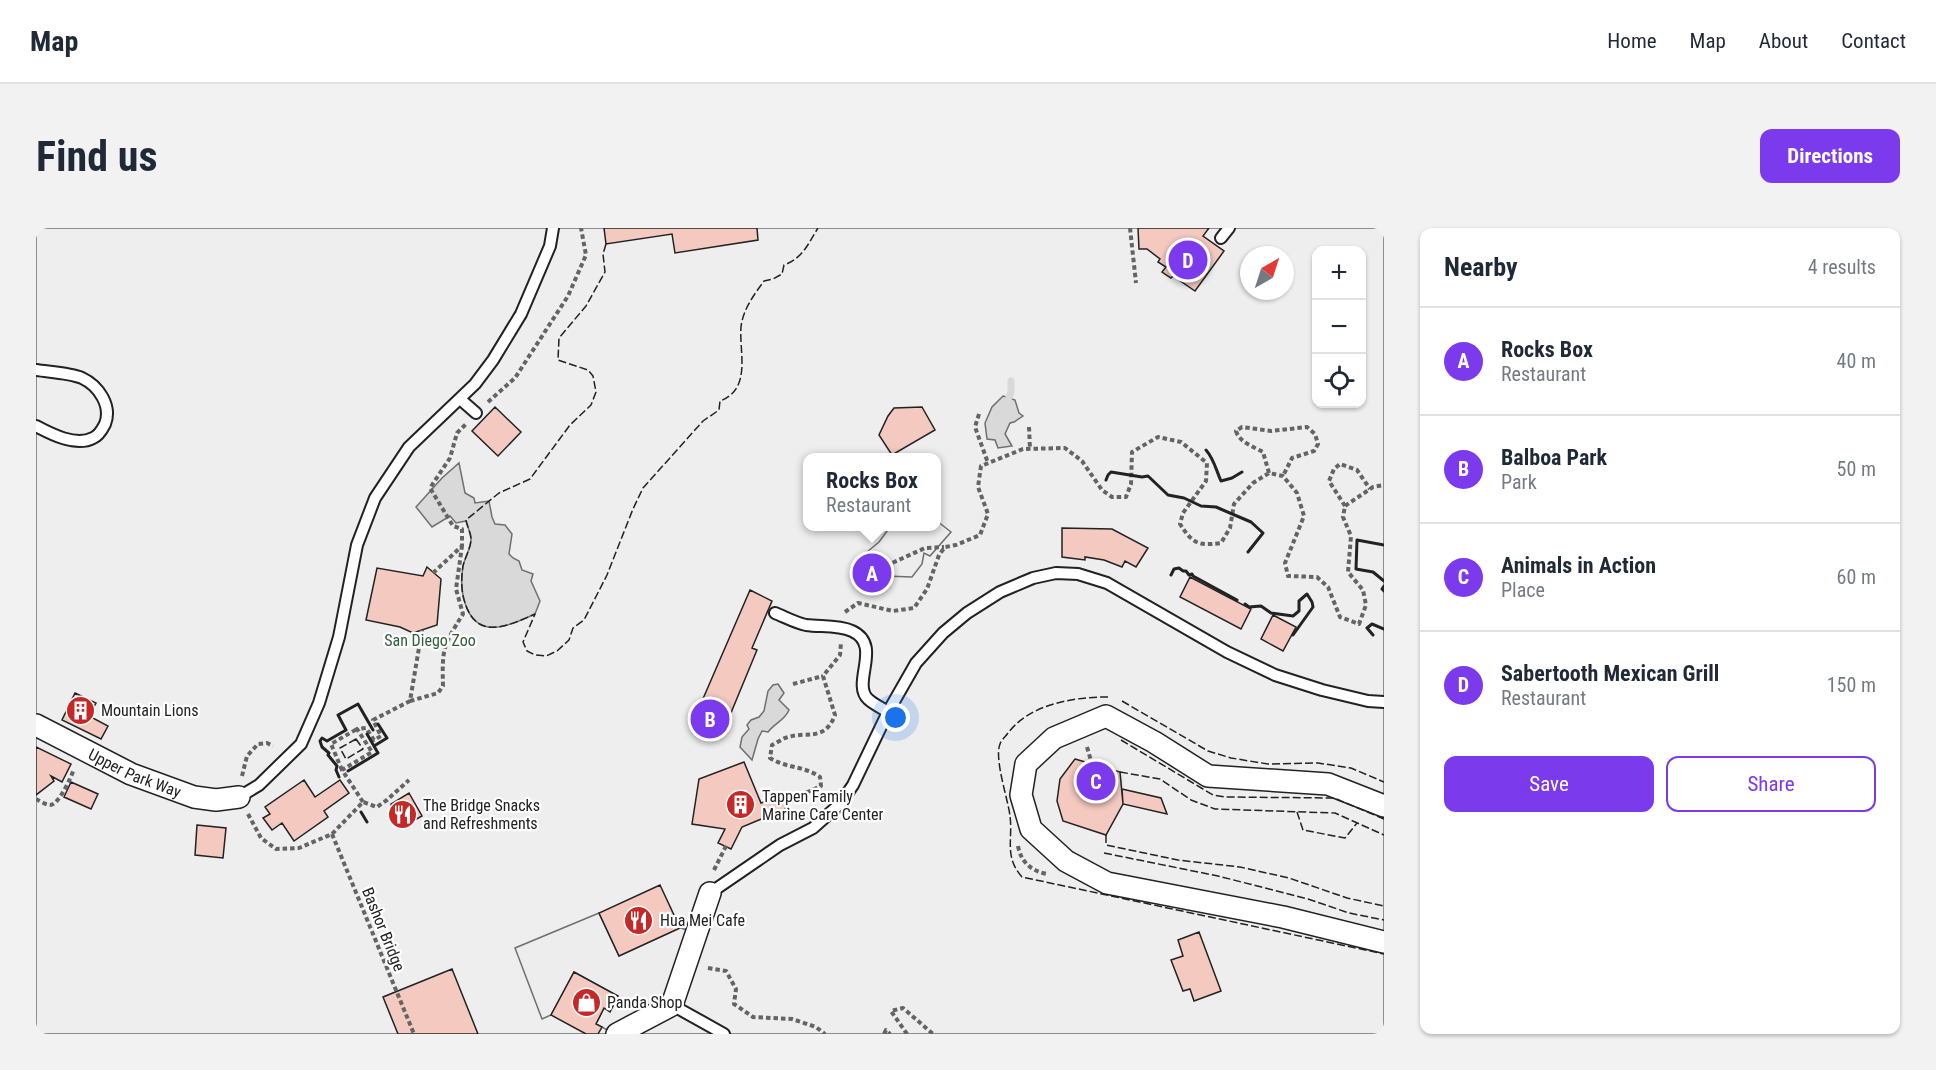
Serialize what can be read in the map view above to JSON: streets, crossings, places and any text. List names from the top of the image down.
{
  "streets": {
    "street": ["Upper Park Way"],
    "path": ["Bashor Bridge"]
  },
  "parks": ["San Diego Zoo"],
  "places": {
    "building": ["Mountain Lions", "Tappen Family Marine Care Center"],
    "restaurant": ["The Bridge Snacks and Refreshments", "Hua Mei Cafe"],
    "shop": ["Panda Shop"]
  },
  "north": "top right",
  "page": {
    "header": "Map",
    "nav": [
      "Home",
      "Map",
      "About",
      "Contact"
    ],
    "buttons": [
      "Directions",
      ["Save", "Share"]
    ],
    "title": "Find us",
    "heading": ["Nearby", "4 results"],
    "pins": [
      "D",
      "A",
      "B",
      "C"
    ],
    "map_buttons": ["+", "−"],
    "list": [
      {
        "mark": "A",
        "name": "Rocks Box",
        "note": "Restaurant",
        "value": "40 m"
      },
      {
        "mark": "B",
        "name": "Balboa Park",
        "note": "Park",
        "value": "50 m"
      },
      {
        "mark": "C",
        "name": "Animals in Action",
        "note": "Place",
        "value": "60 m"
      },
      {
        "mark": "D",
        "name": "Sabertooth Mexican Grill",
        "note": "Restaurant",
        "value": "150 m"
      }
    ],
    "popup": ["Rocks Box", "Restaurant"]
  }
}
